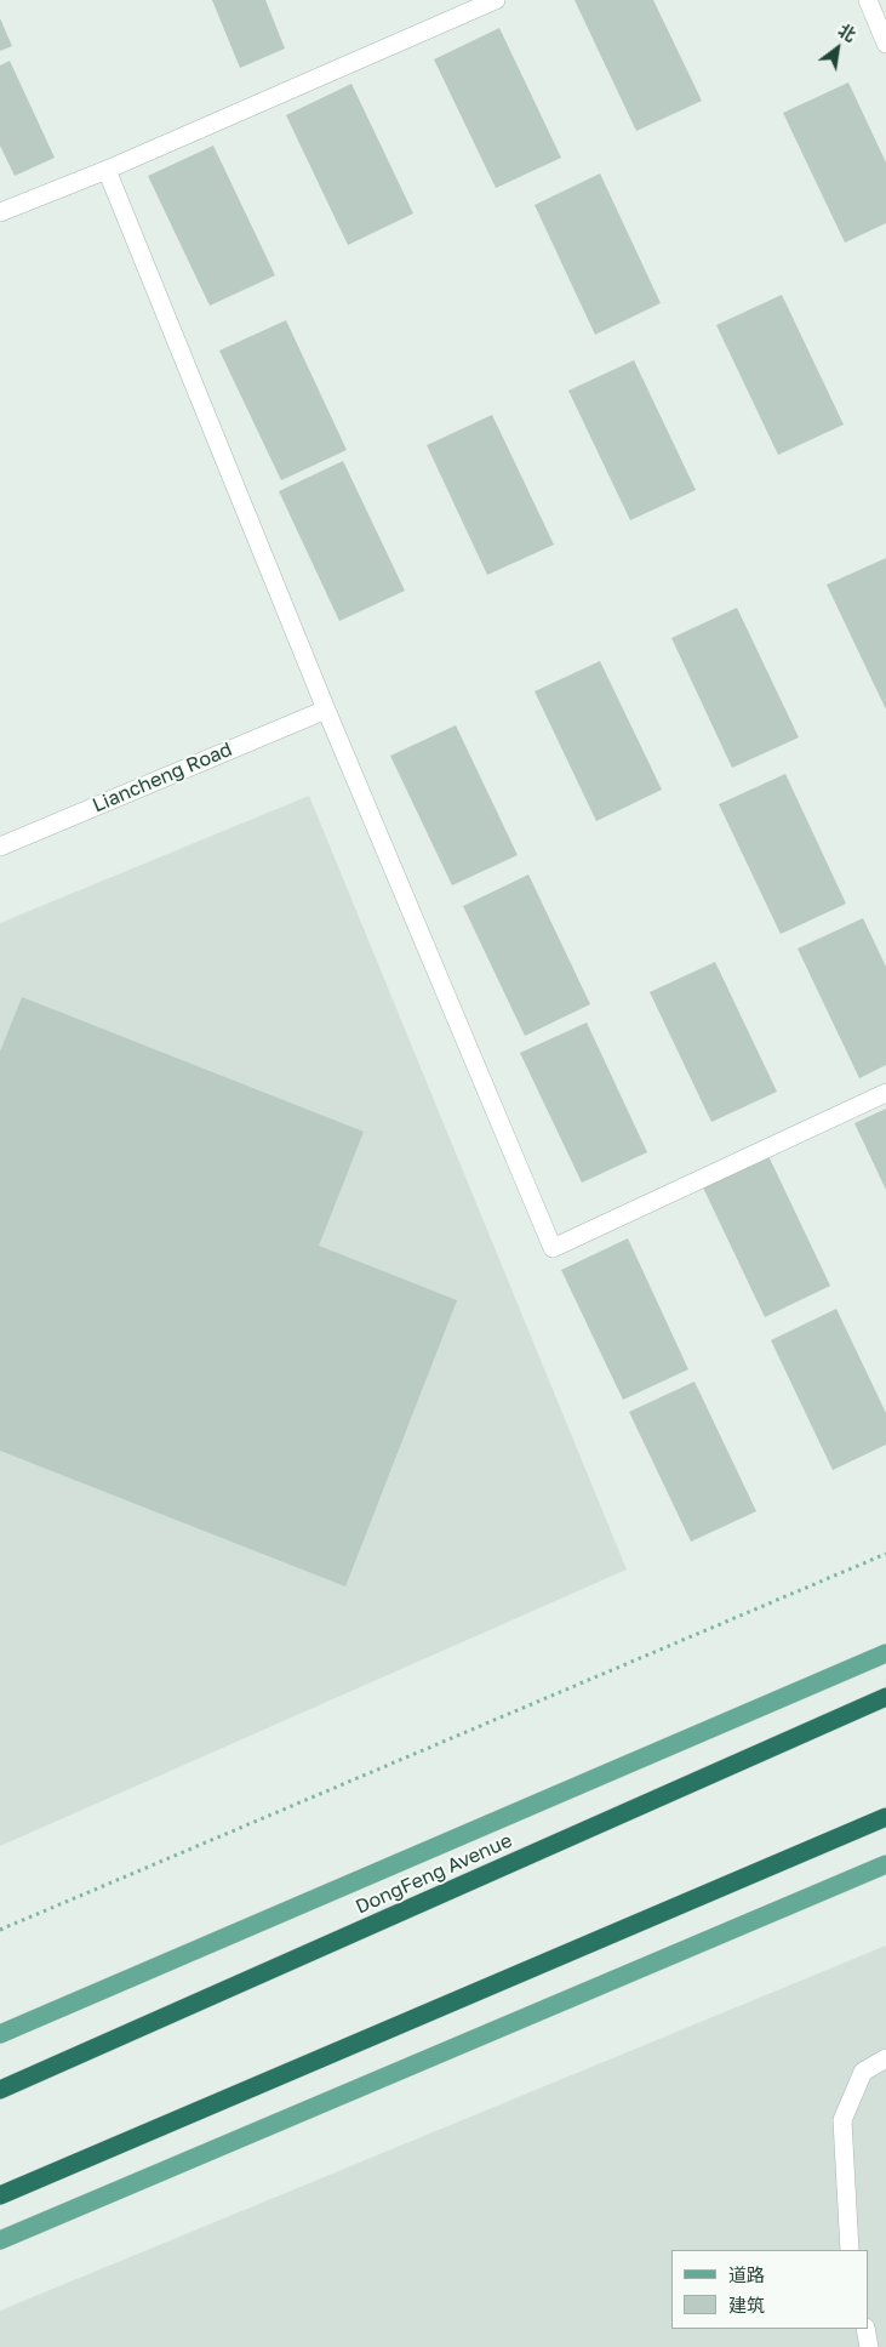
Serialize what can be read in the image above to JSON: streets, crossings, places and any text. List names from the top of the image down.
{
  "streets": {
    "highway": ["DongFeng Avenue"],
    "street": ["Liancheng Road"]
  },
  "legend": ["道路", "建筑"],
  "north": "top right"
}
